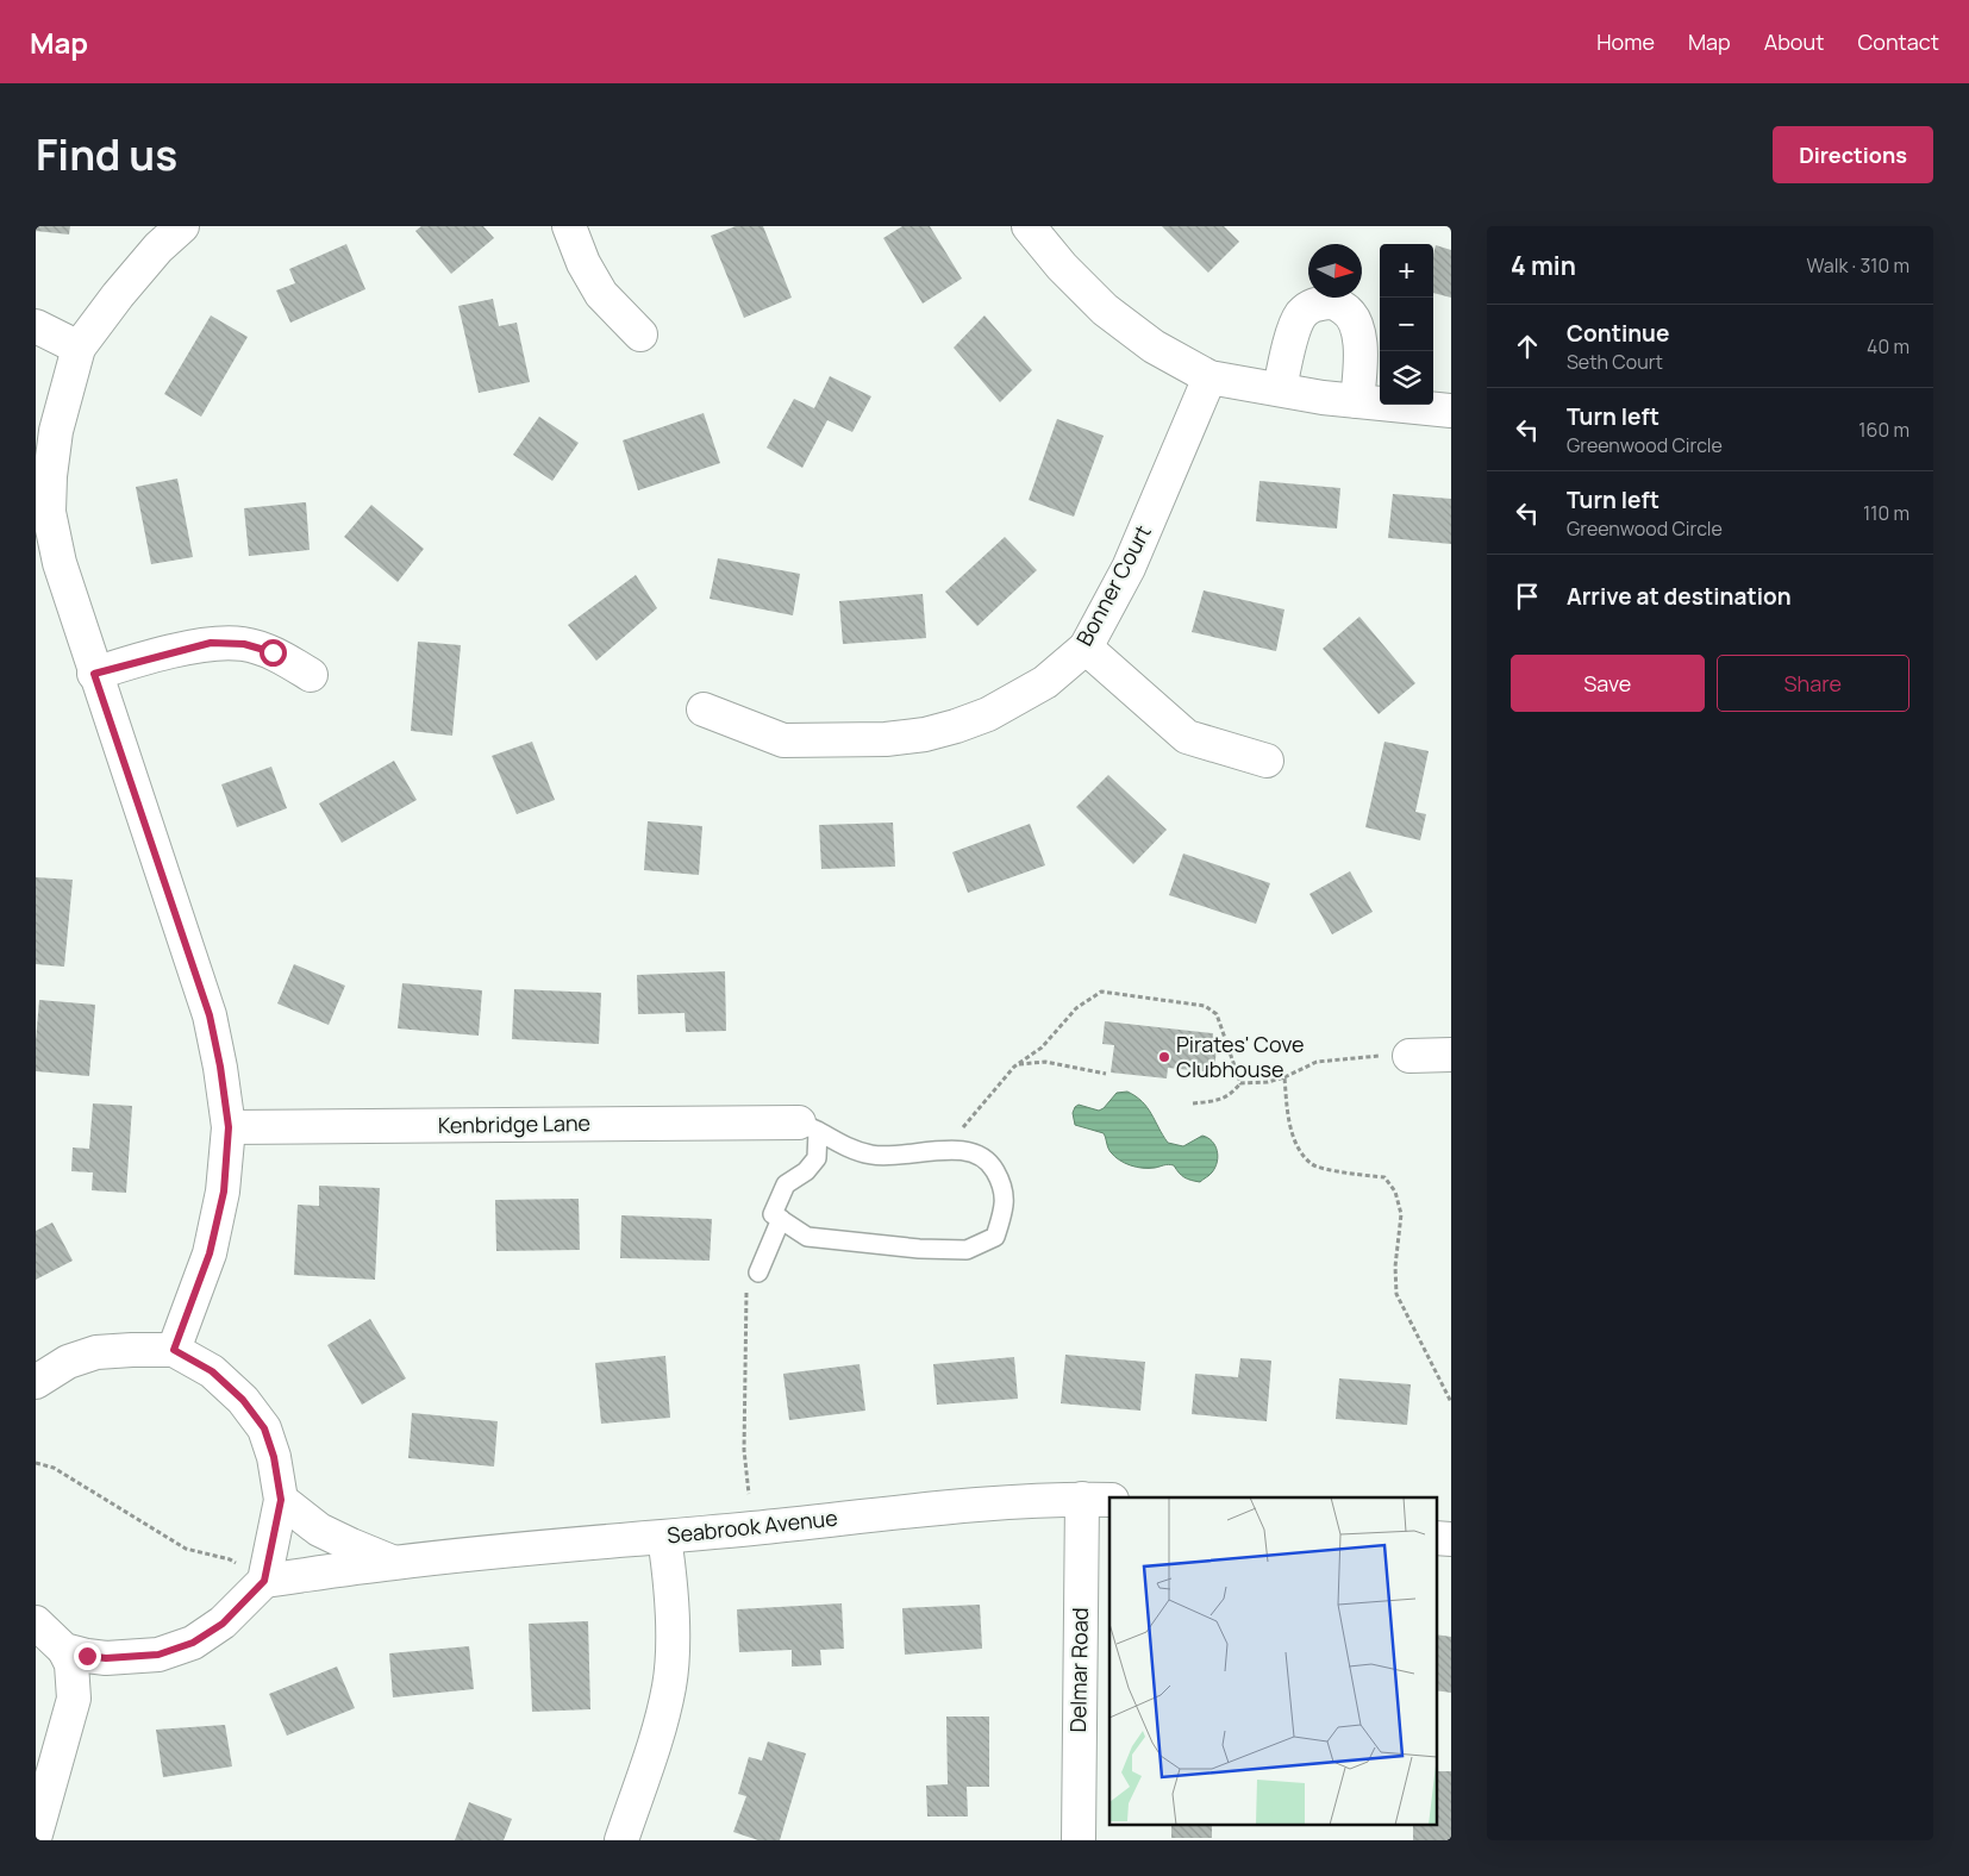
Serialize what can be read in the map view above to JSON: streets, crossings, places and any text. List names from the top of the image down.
{
  "streets": {
    "street": [
      "Bonner Court",
      "Kenbridge Lane",
      "Seabrook Avenue",
      "Delmar Road"
    ]
  },
  "crossings": [
    ["Seabrook Avenue", "Delmar Road"]
  ],
  "places": ["Pirates' Cove Clubhouse"],
  "north": "right",
  "page": {
    "header": "Map",
    "nav": [
      "Home",
      "Map",
      "About",
      "Contact"
    ],
    "title": "Find us",
    "buttons": [
      "Directions",
      ["Save", "Share"]
    ],
    "heading": ["4 min", "Walk · 310 m"],
    "map_buttons": ["+", "−"],
    "list": [
      ["Continue", "Seth Court", "40 m"],
      ["Turn left", "Greenwood Circle", "160 m"],
      ["Turn left", "Greenwood Circle", "110 m"],
      "Arrive at destination"
    ]
  }
}
